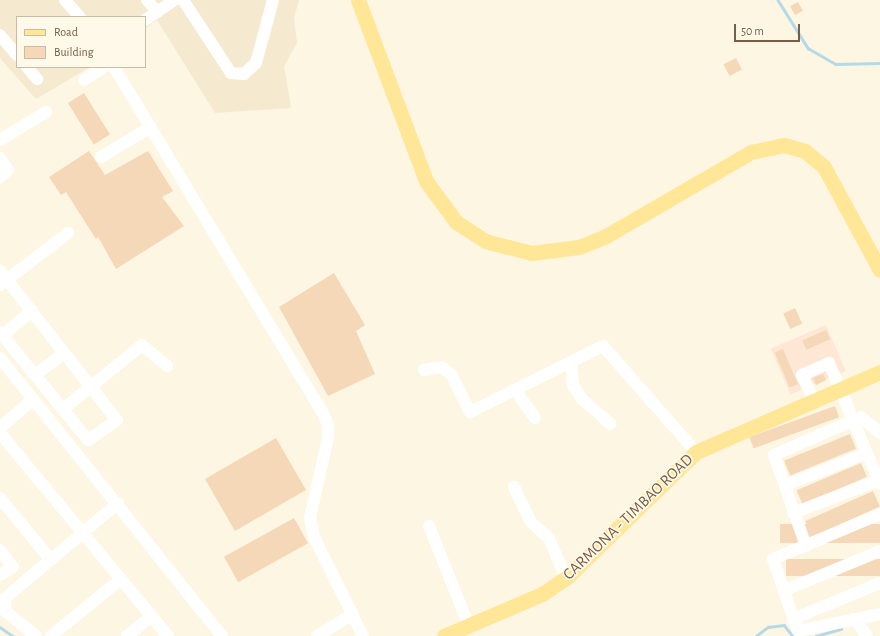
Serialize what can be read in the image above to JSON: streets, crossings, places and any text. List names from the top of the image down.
{
  "streets": {
    "main road": ["CARMONA - TIMBAO ROAD"]
  },
  "legend": ["Road", "Building"],
  "scale_bar": "50 m"
}
